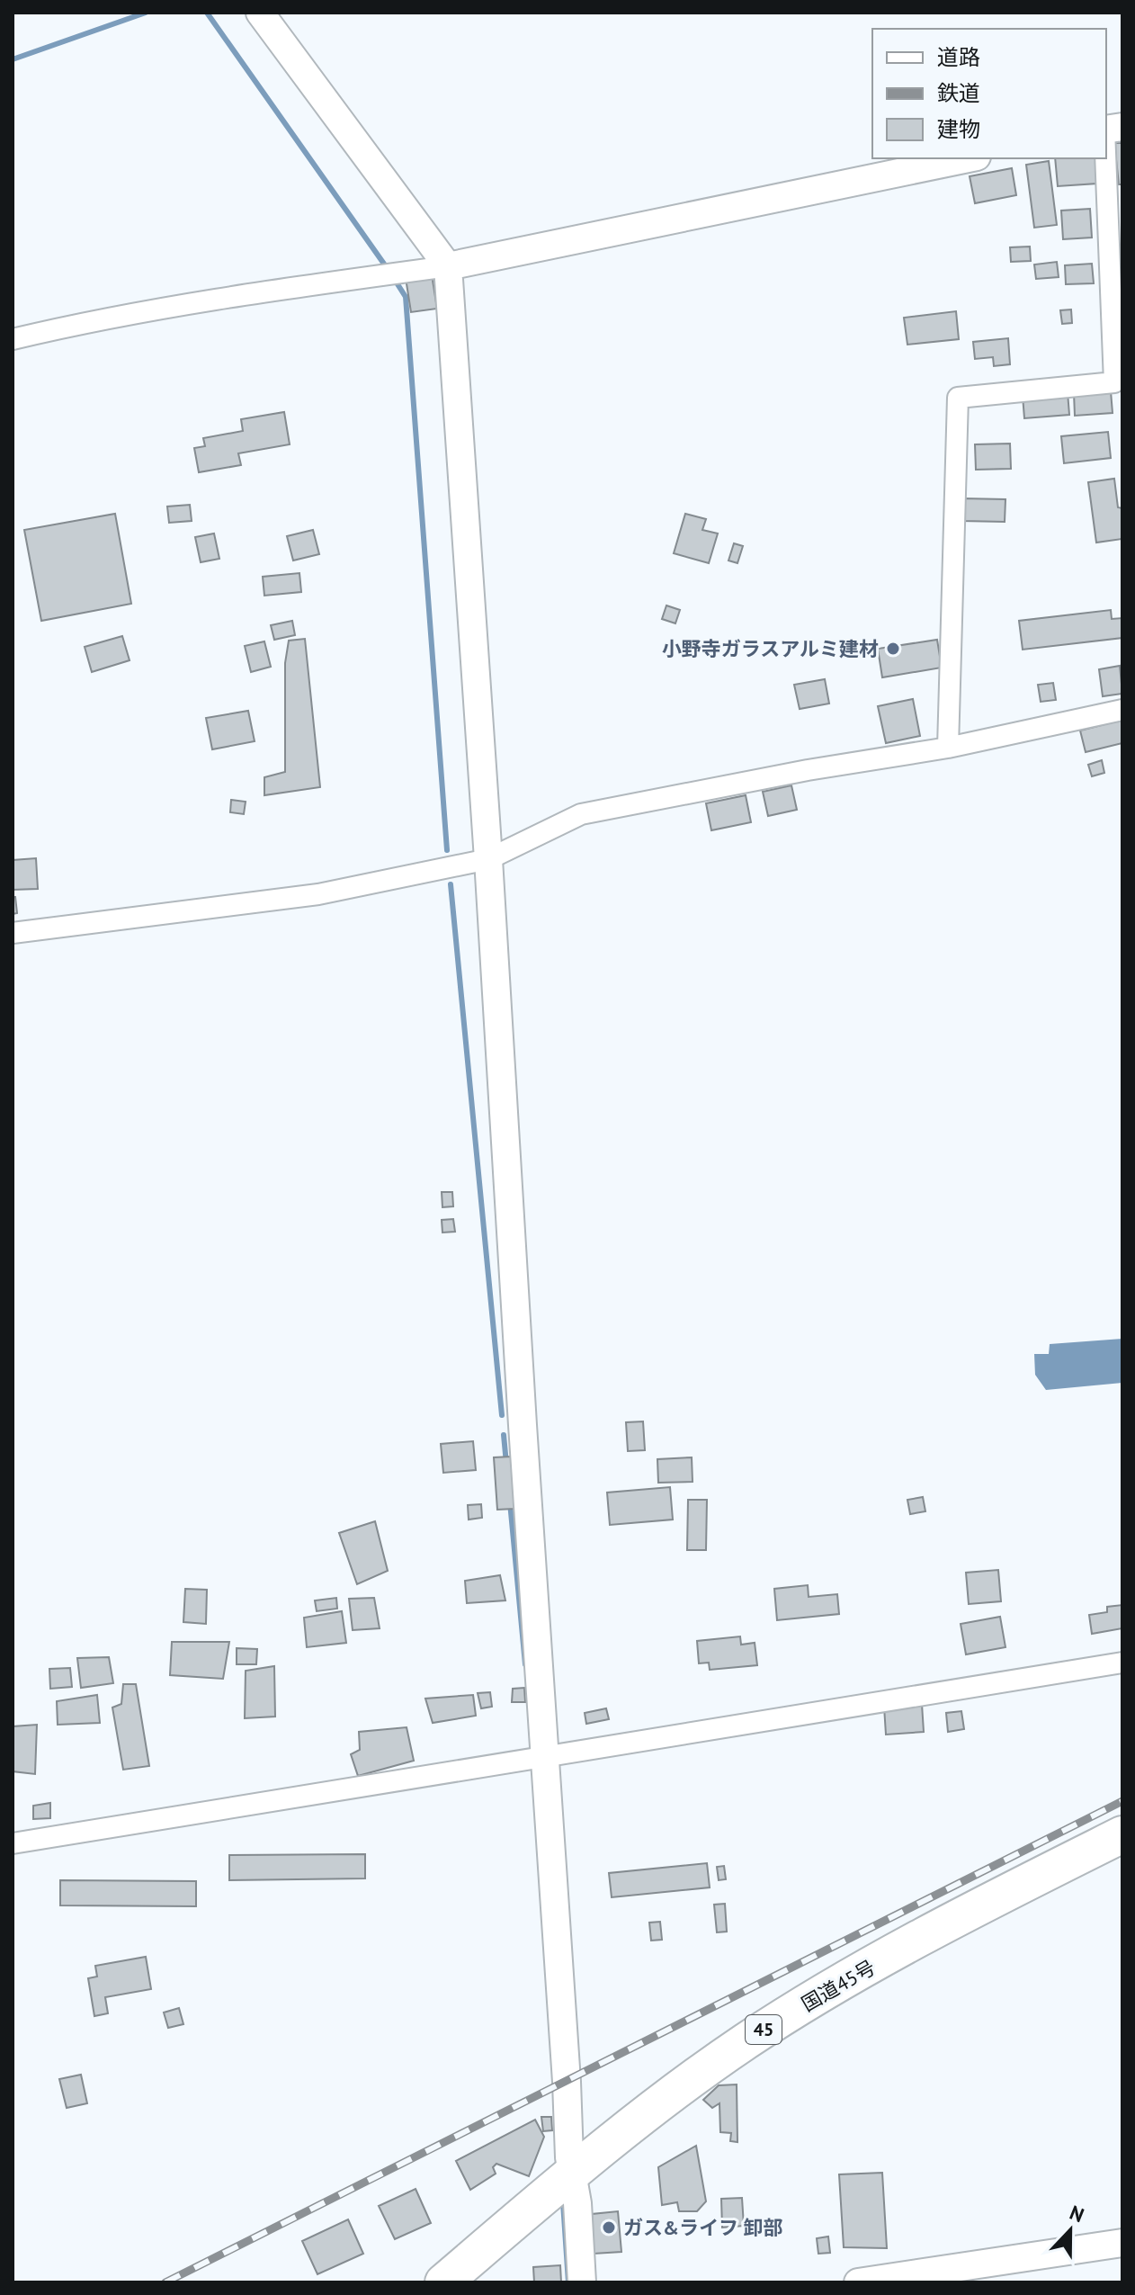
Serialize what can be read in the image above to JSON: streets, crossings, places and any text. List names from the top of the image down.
{
  "streets": {
    "highway": ["国道45号", "45"]
  },
  "places": ["小野寺ガラスアルミ建材", "ガス&ライフ 卸部"],
  "legend": ["道路", "鉄道", "建物"],
  "north": "top"
}
